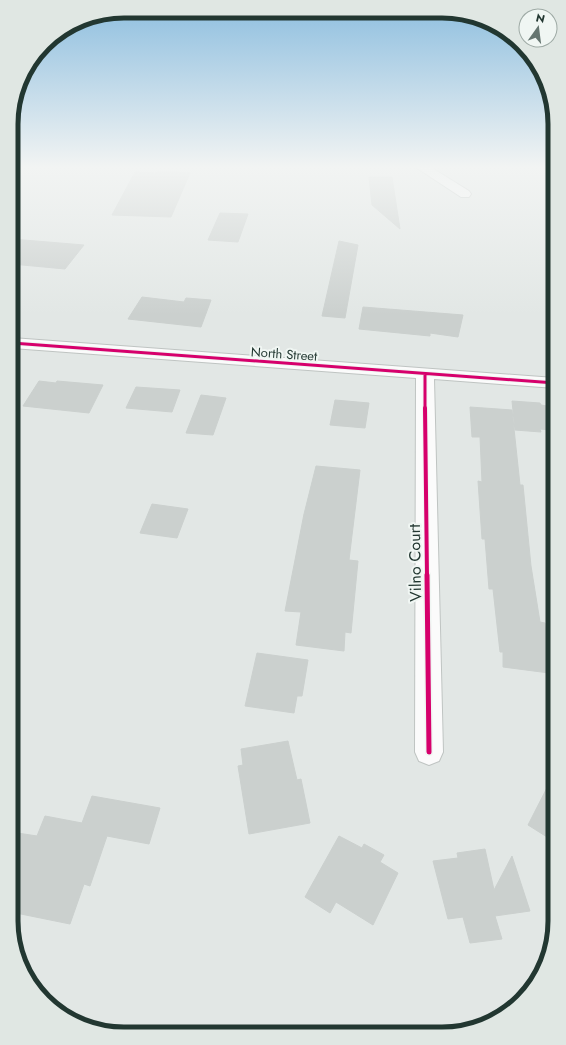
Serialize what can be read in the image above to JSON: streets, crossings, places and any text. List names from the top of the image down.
{
  "streets": {
    "street": ["North Street", "Vilno Court"]
  },
  "crossings": [
    ["North Street", "Vilno Court"]
  ],
  "north": "top"
}
